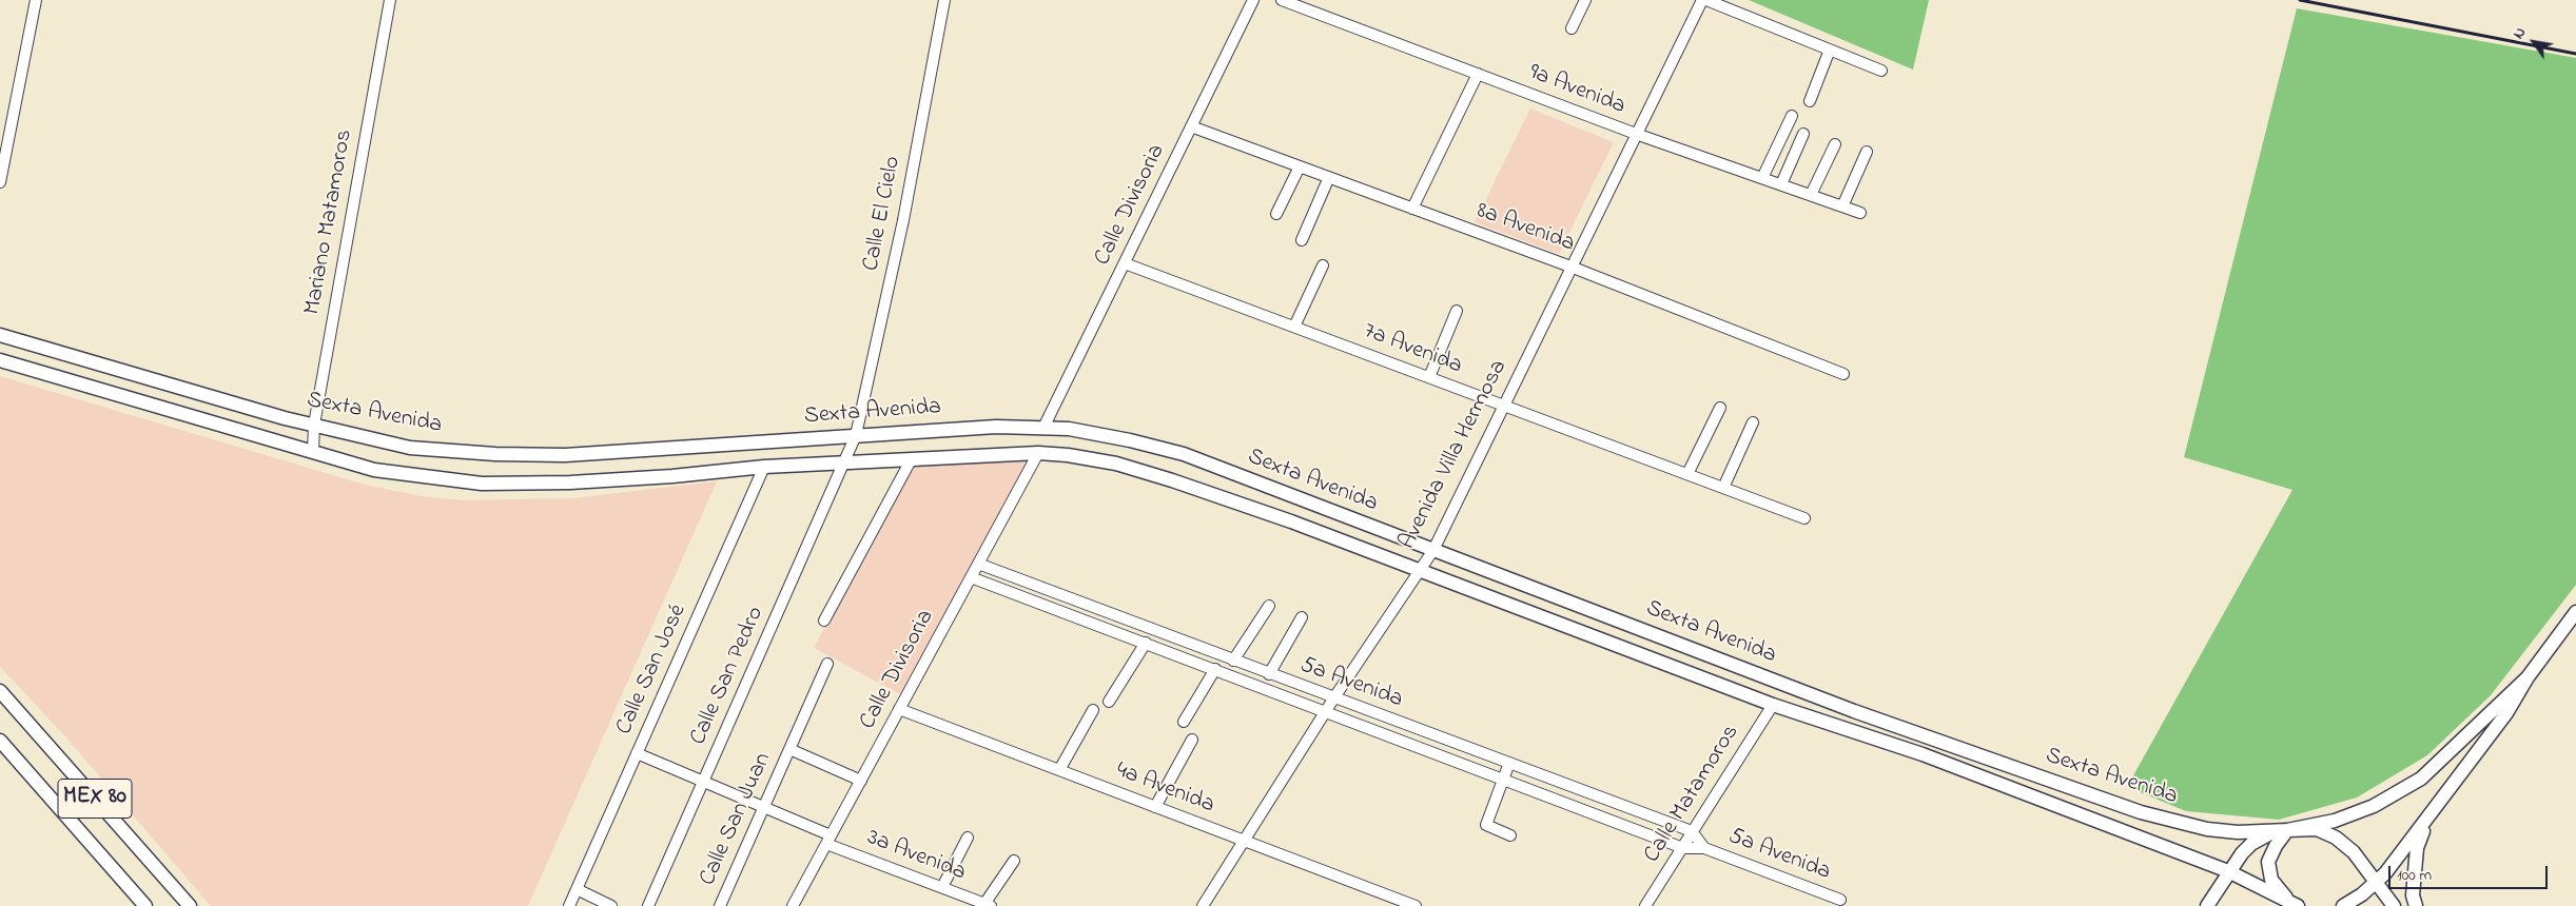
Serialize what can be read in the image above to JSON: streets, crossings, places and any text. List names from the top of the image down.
{
  "streets": {
    "main road": ["Sexta Avenida", "MEX 80"],
    "street": [
      "9a Avenida",
      "Calle Divisoria",
      "Calle El Cielo",
      "Mariano Matamoros",
      "8a Avenida",
      "7a Avenida",
      "Avenida Villa Hermosa",
      "Calle San José",
      "Calle San Pedro",
      "5a Avenida",
      "4a Avenida",
      "Calle Matamoros",
      "Calle San Juan",
      "3a Avenida"
    ]
  },
  "crossings": [
    ["9a Avenida", "Avenida Villa Hermosa"],
    ["Calle Divisoria", "8a Avenida"],
    ["Calle Divisoria", "7a Avenida"],
    ["Calle Divisoria", "Sexta Avenida"],
    ["Calle Divisoria", "5a Avenida"],
    ["Calle Divisoria", "4a Avenida"],
    ["Calle Divisoria", "3a Avenida"],
    ["Calle El Cielo", "Sexta Avenida"],
    ["Calle El Cielo", "Calle San Pedro"],
    ["Mariano Matamoros", "Sexta Avenida"],
    ["8a Avenida", "Avenida Villa Hermosa"],
    ["7a Avenida", "Avenida Villa Hermosa"],
    ["Sexta Avenida", "Avenida Villa Hermosa"],
    ["Sexta Avenida", "Calle San José"],
    ["Sexta Avenida", "Calle San Pedro"],
    ["Sexta Avenida", "Calle Matamoros"],
    ["Avenida Villa Hermosa", "5a Avenida"],
    ["Avenida Villa Hermosa", "4a Avenida"],
    ["Calle San José", "3a Avenida"],
    ["Calle San Pedro", "3a Avenida"],
    ["5a Avenida", "Calle Matamoros"],
    ["Calle San Juan", "3a Avenida"]
  ],
  "scale_bar": "100 m",
  "north": "top left"
}
